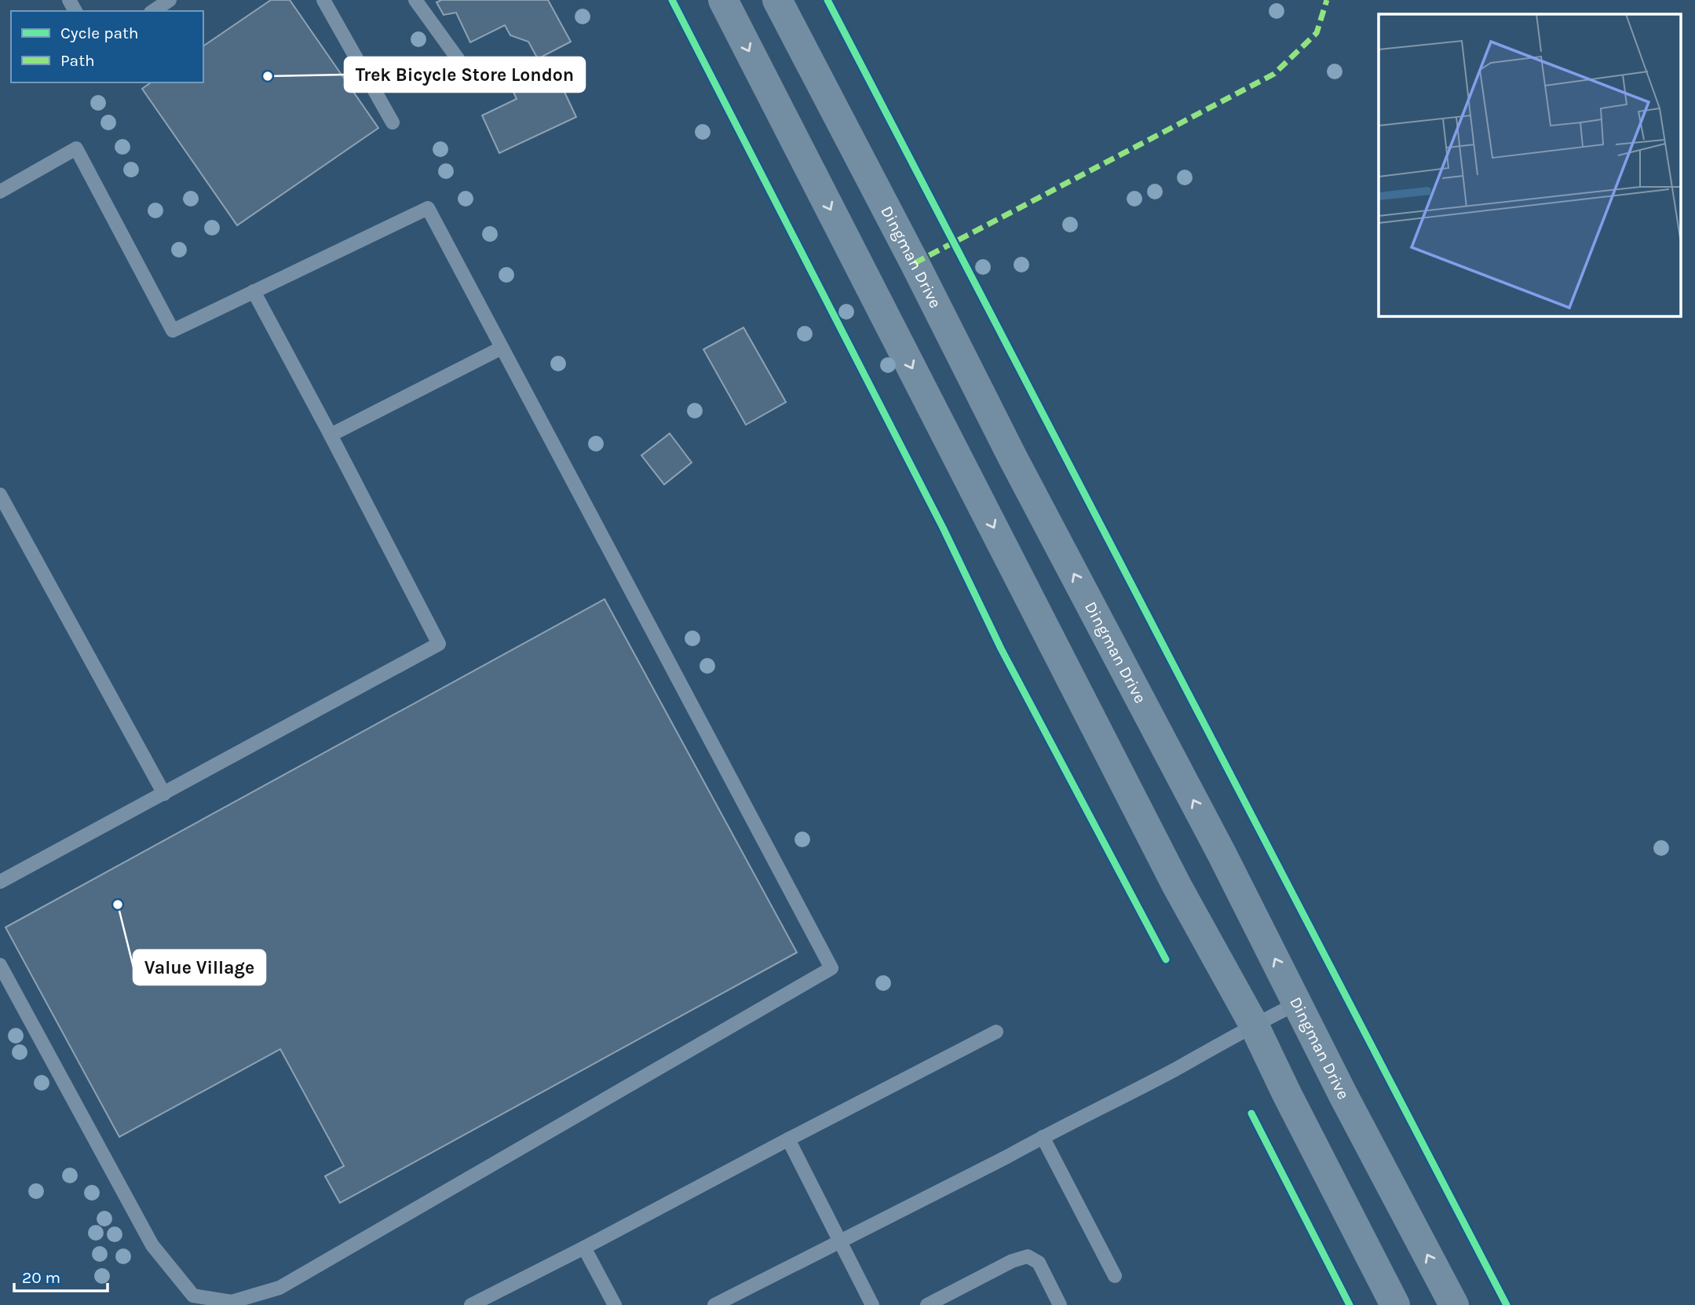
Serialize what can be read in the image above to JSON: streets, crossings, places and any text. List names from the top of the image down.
{
  "streets": {
    "main road": ["Dingman Drive"]
  },
  "places": ["Trek Bicycle Store London", "Value Village"],
  "legend": ["Cycle path", "Path"],
  "scale_bar": "20 m"
}
